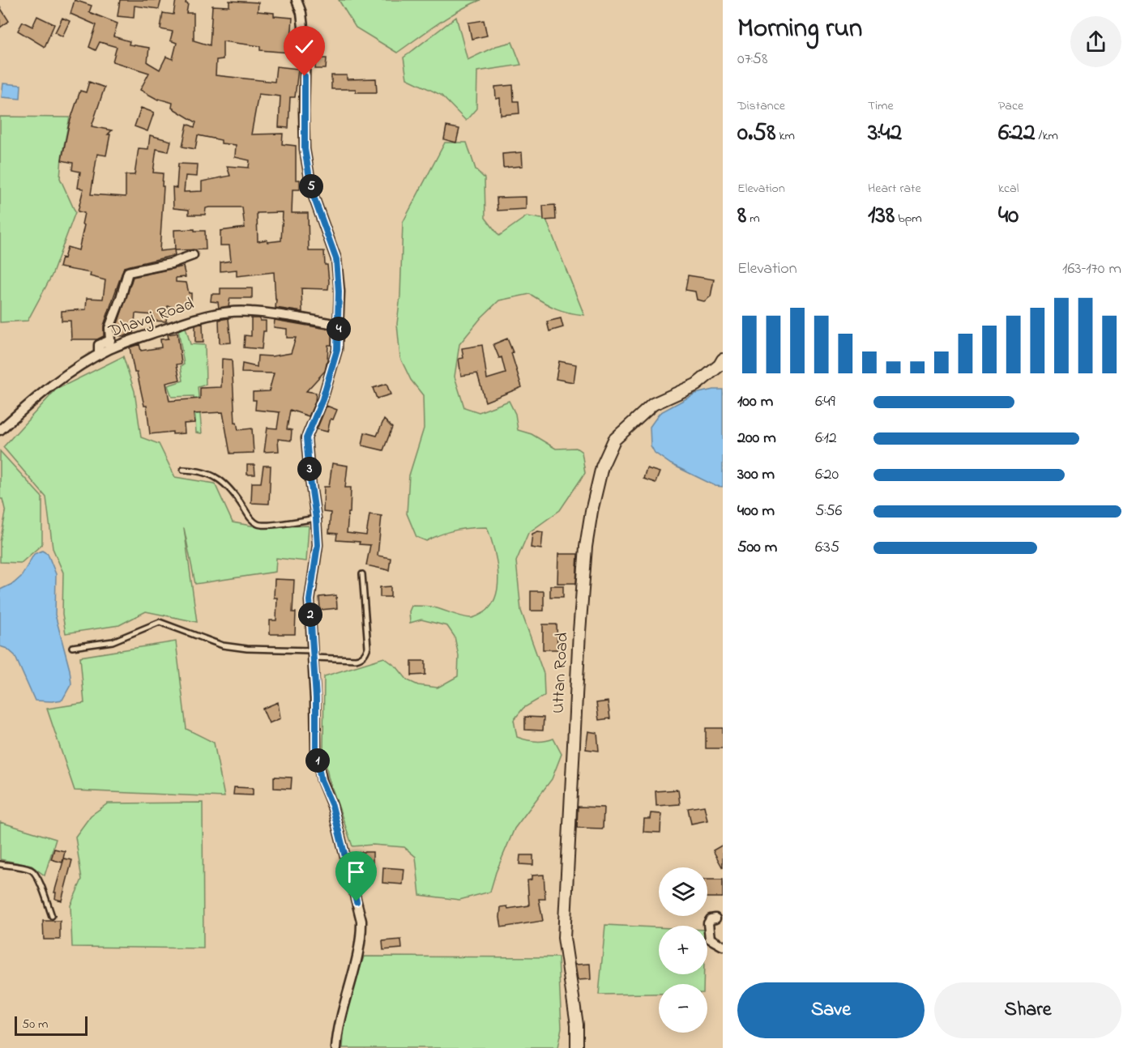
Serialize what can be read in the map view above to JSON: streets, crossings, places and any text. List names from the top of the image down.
{
  "streets": {
    "main road": ["Uttan Road"],
    "street": ["Dhavgi Road"]
  },
  "scale_bar": "50 m",
  "page": {
    "heading": ["Morning run", "07:58"],
    "stats": [
      ["Distance", "0.58 km"],
      ["Time", "3:42"],
      ["Pace", "6:22 /km"],
      ["Elevation", "8 m"],
      ["Heart rate", "138 bpm"],
      ["kcal", "40"]
    ],
    "pins": [
      "5",
      "4",
      "3",
      "2",
      "1"
    ],
    "chart": ["Elevation", "163–170 m"],
    "list": [
      {
        "name": "100 m",
        "note": "6:49"
      },
      {
        "name": "200 m",
        "note": "6:12"
      },
      {
        "name": "300 m",
        "note": "6:20"
      },
      {
        "name": "400 m",
        "note": "5:56"
      },
      {
        "name": "500 m",
        "note": "6:35"
      }
    ],
    "map_buttons": ["+", "−"],
    "buttons": ["Save", "Share"],
    "scale": "50 m"
  }
}
